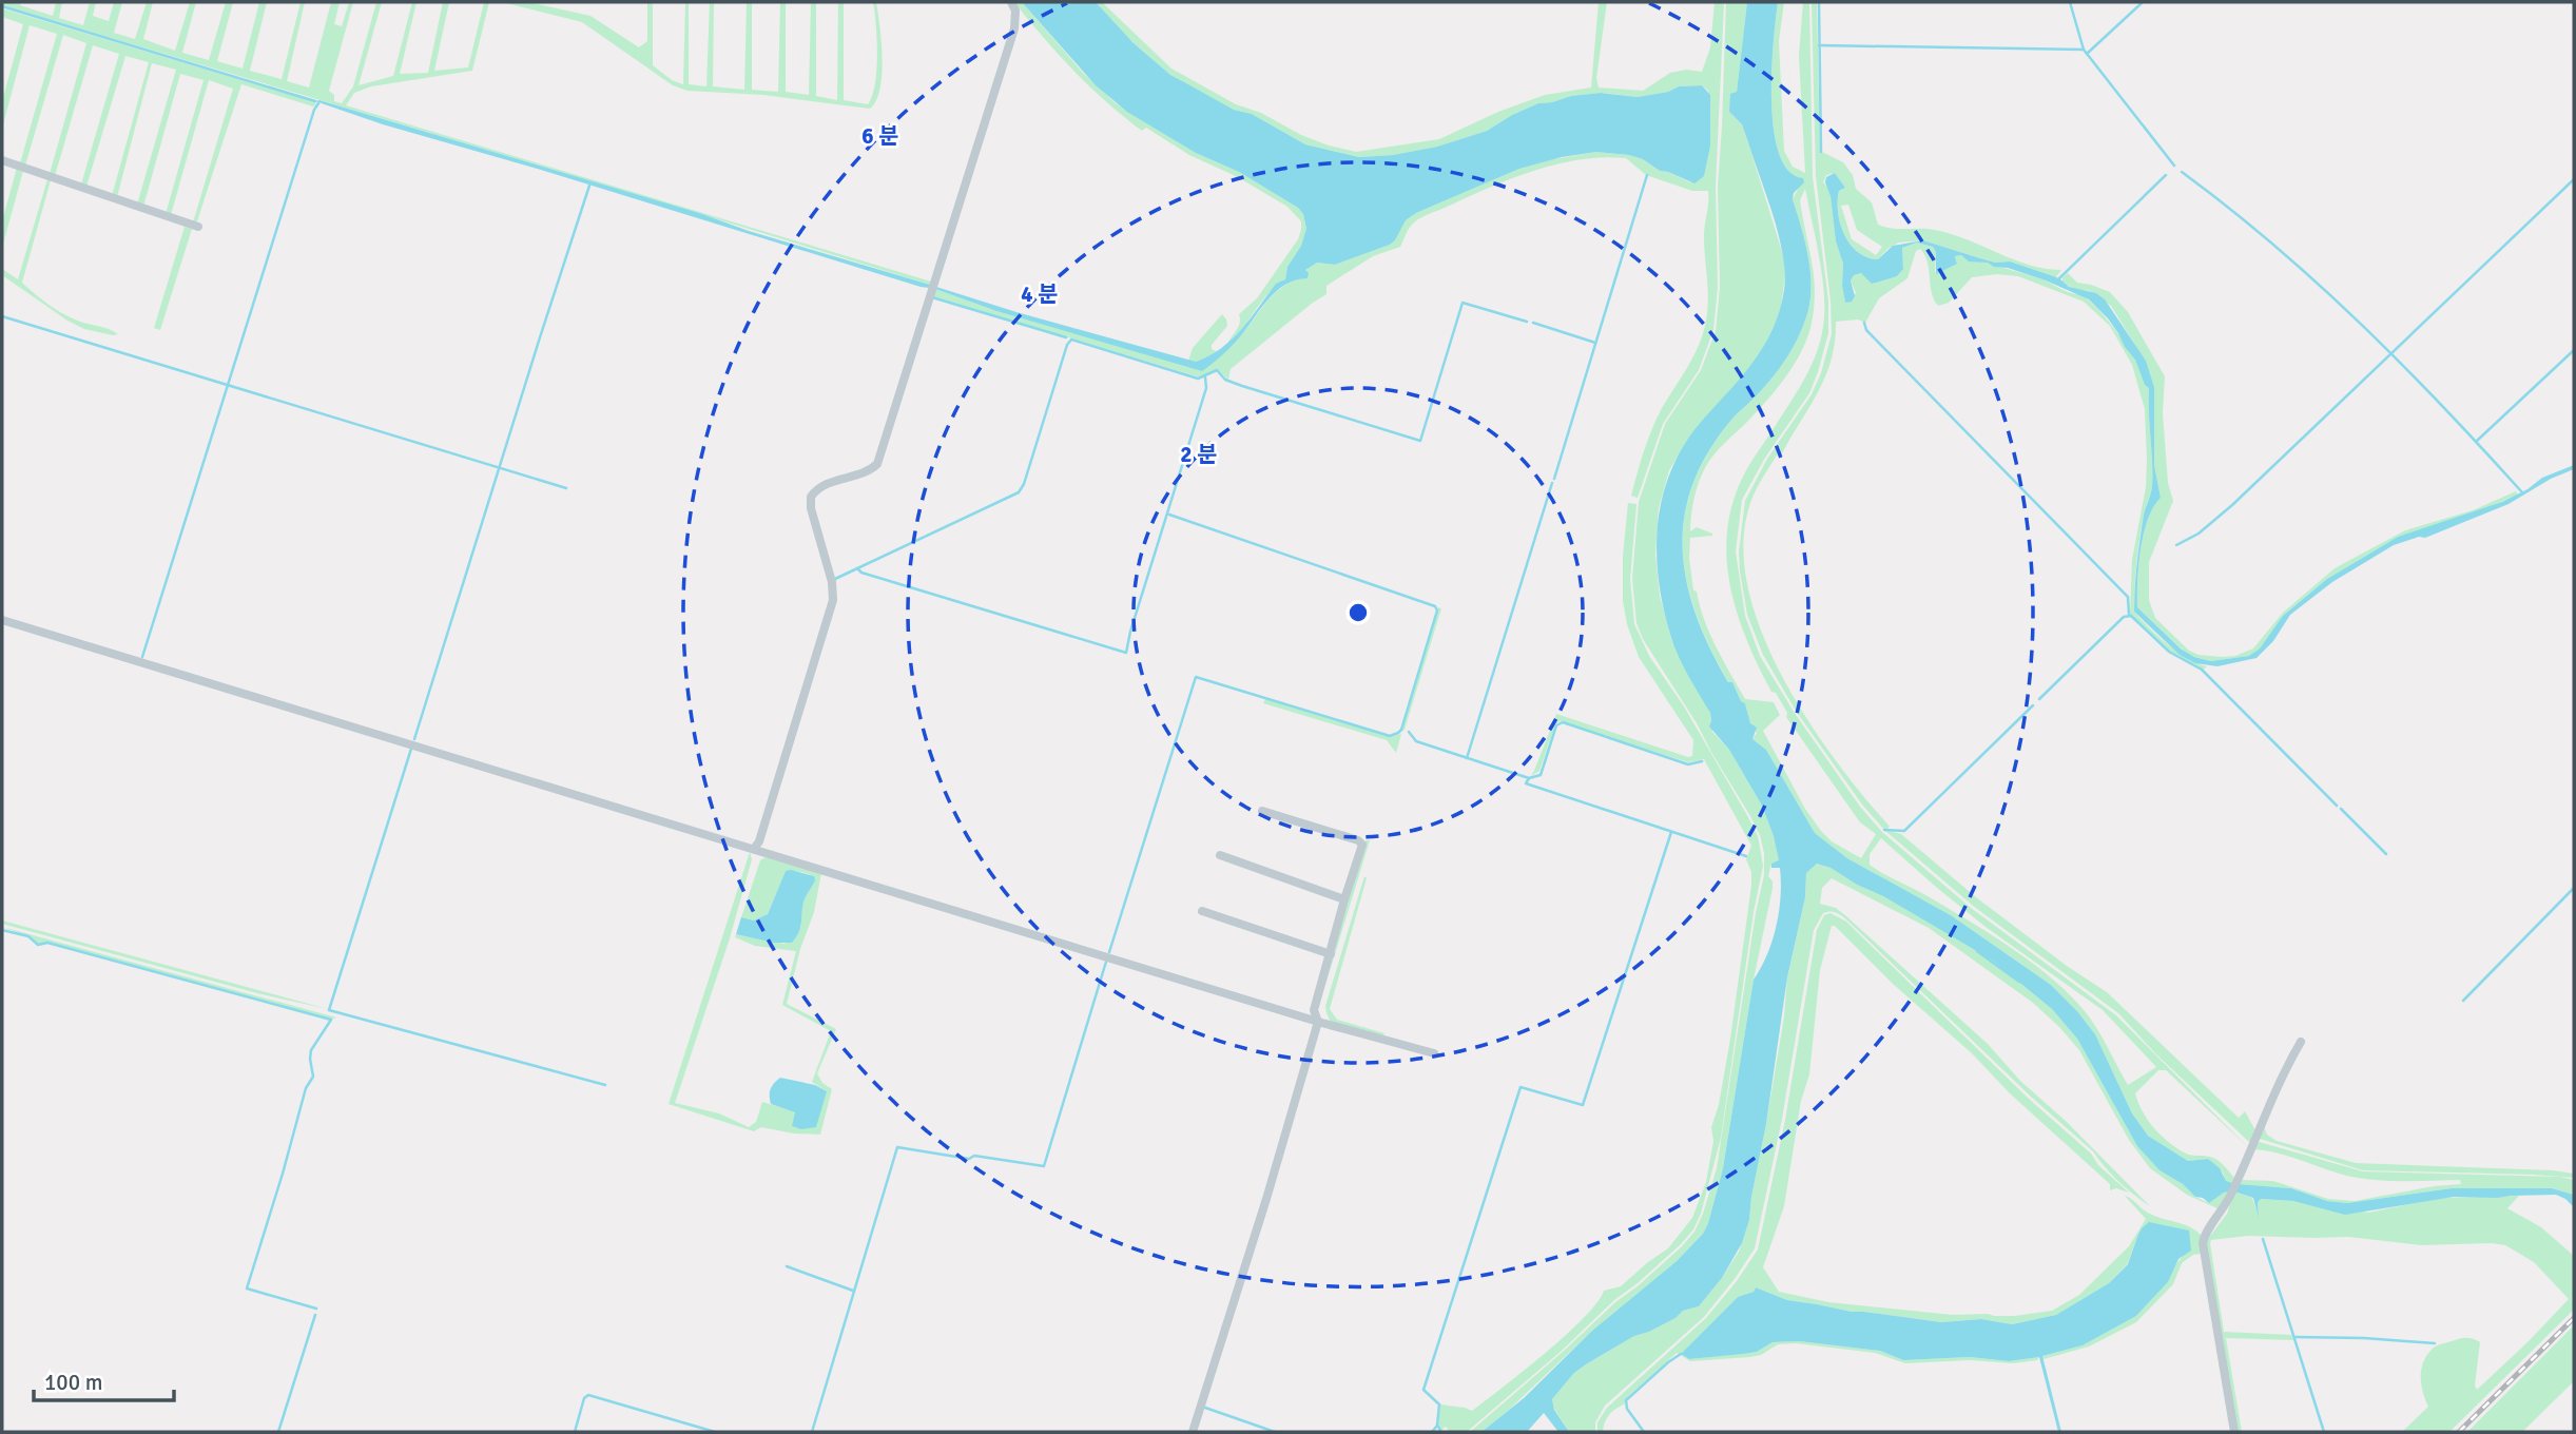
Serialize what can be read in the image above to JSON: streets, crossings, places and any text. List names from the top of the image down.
{
  "scale_bar": "100 m",
  "rings": ["6 분", "4 분", "2 분"]
}
